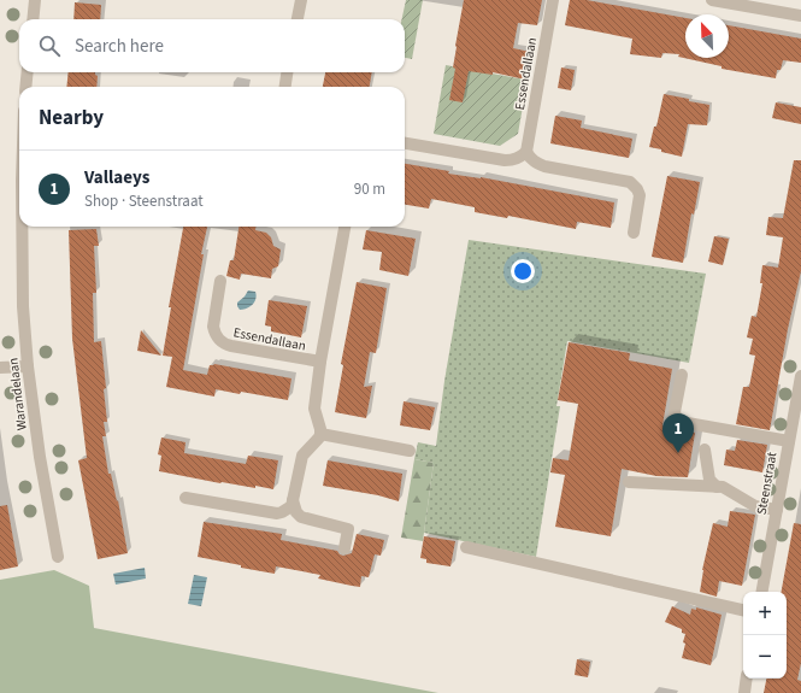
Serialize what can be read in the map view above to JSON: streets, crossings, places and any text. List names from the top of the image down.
{
  "streets": {
    "street": ["Essendallaan", "Warandelaan", "Steenstraat"]
  },
  "north": "top left",
  "page": {
    "search": "Search here",
    "heading": "Nearby",
    "list": [
      {
        "mark": "1",
        "name": "Vallaeys",
        "note": "Shop · Steenstraat",
        "value": "90 m"
      }
    ],
    "pins": "1",
    "map_buttons": ["+", "−"]
  }
}
